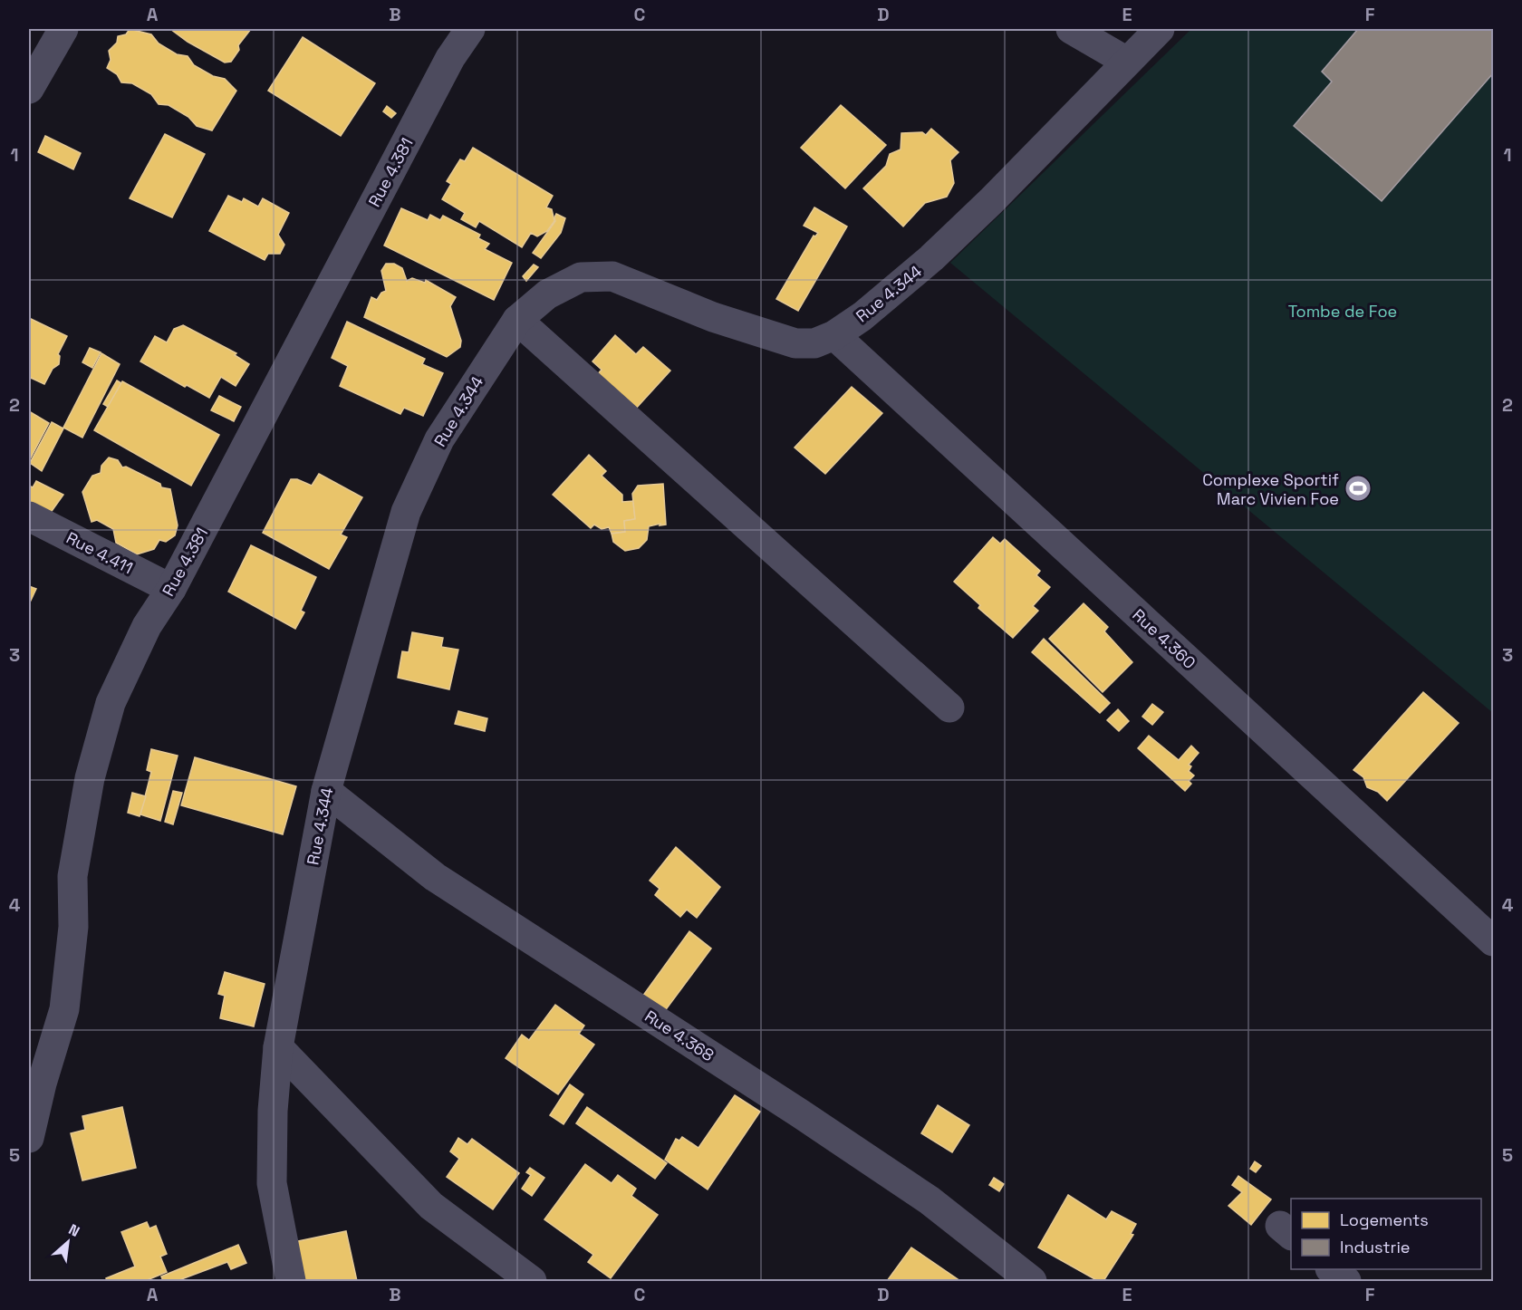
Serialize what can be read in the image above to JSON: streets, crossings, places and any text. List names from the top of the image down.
{
  "streets": {
    "street": [
      "Rue 4.381",
      "Rue 4.344",
      "Rue 4.411",
      "Rue 4.360",
      "Rue 4.368"
    ]
  },
  "crossings": [
    ["Rue 4.381", "Rue 4.411"],
    ["Rue 4.344", "Rue 4.360"],
    ["Rue 4.344", "Rue 4.368"]
  ],
  "parks": ["Tombe de Foe"],
  "places": {
    "sports": ["Complexe Sportif Marc Vivien Foe"]
  },
  "legend": ["Logements", "Industrie"],
  "north": "top right",
  "grid": {
    "columns": [
      "A",
      "B",
      "C",
      "D",
      "E",
      "F"
    ],
    "rows": [
      "1",
      "2",
      "3",
      "4",
      "5"
    ]
  }
}
